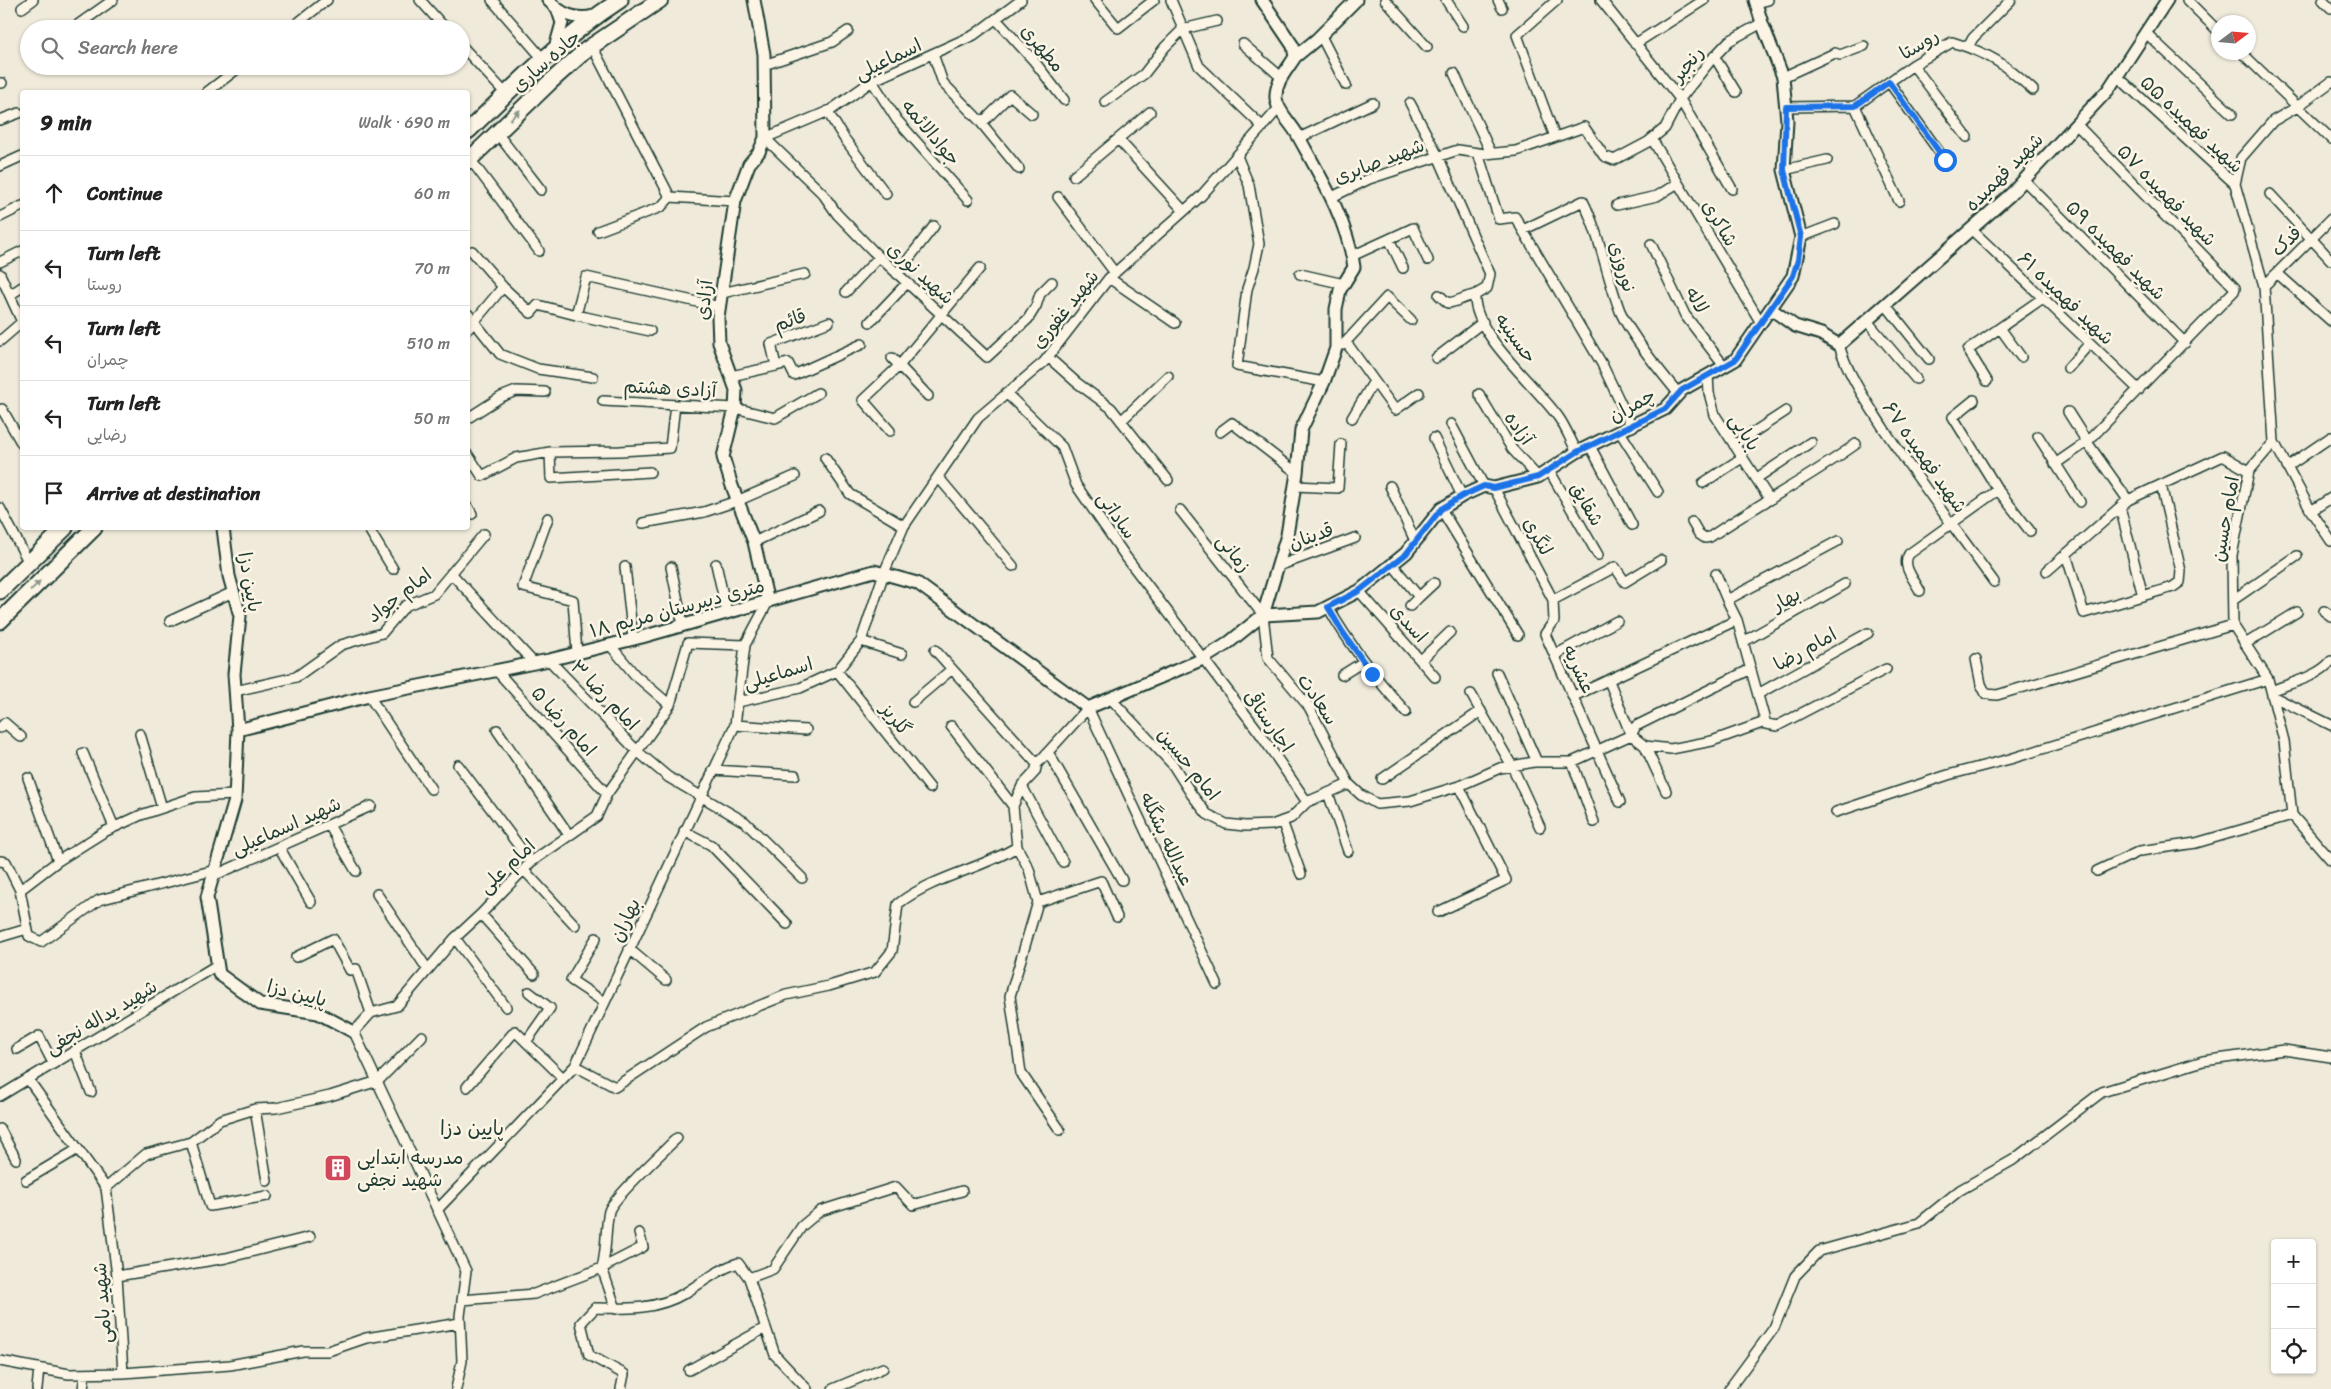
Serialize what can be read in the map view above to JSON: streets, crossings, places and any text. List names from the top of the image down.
{
  "streets": {
    "highway": ["جاده ساری"],
    "street": [
      "روستا",
      "مطهری",
      "اسماعیلی",
      "رنجبر",
      "شهید فهمیده ۵۵",
      "جوادالائمه",
      "شهید صابری",
      "شهید فهمیده",
      "شهید فهمیده ۵۷",
      "شاکری",
      "فدک",
      "شهید فهمیده ۵۹",
      "نوروزی",
      "شهید نوری",
      "شهید فهمیده ۶۱",
      "آزادی",
      "لاله",
      "شهید غفوری",
      "قائم",
      "حسینیه",
      "آزادی هشتم",
      "چمران",
      "آزاده",
      "بابایی",
      "شهید فهمیده ۶۷",
      "شقایق",
      "ساداتی",
      "امام حسین",
      "قدبنان",
      "لنگری",
      "زمانی",
      "پایین دزا",
      "امام جواد",
      "بهار",
      "۱۸ متری دبیرستان مریم",
      "اسدی",
      "امام رضا",
      "عشریه",
      "امام رضا ۳",
      "سعادت",
      "گلریز",
      "امام رضا ۵",
      "اجارستاقی",
      "شهید اسماعیلی",
      "عبدالله بشگله",
      "امام علی",
      "بهاران",
      "شهید یداله نجفی",
      "شهید بامی"
    ]
  },
  "crossings": [
    ["مطهری", "اسماعیلی"],
    ["اسماعیلی", "جوادالائمه"],
    ["اسماعیلی", "شهید نوری"],
    ["اسماعیلی", "آزادی"],
    ["اسماعیلی", "شهید غفوری"],
    ["اسماعیلی", "۱۸ متری دبیرستان مریم"],
    ["اسماعیلی", "گلریز"],
    ["اسماعیلی", "بهاران"],
    ["رنجبر", "شهید صابری"],
    ["رنجبر", "شاکری"],
    ["رنجبر", "چمران"],
    ["شهید فهمیده ۵۵", "شهید فهمیده"],
    ["شهید فهمیده ۵۵", "فدک"],
    ["شهید فهمیده", "شهید فهمیده ۵۷"],
    ["شهید فهمیده", "شهید فهمیده ۵۹"],
    ["شهید فهمیده", "شهید فهمیده ۶۱"],
    ["شهید فهمیده", "شهید فهمیده ۶۷"],
    ["شهید فهمیده ۵۷", "شهید فهمیده ۵۹"],
    ["شاکری", "چمران"],
    ["نوروزی", "چمران"],
    ["شهید نوری", "آزادی"],
    ["آزادی", "آزادی هشتم"],
    ["آزادی", "۱۸ متری دبیرستان مریم"],
    ["آزادی", "بهاران"],
    ["لاله", "چمران"],
    ["شهید غفوری", "ساداتی"],
    ["شهید غفوری", "۱۸ متری دبیرستان مریم"],
    ["حسینیه", "چمران"],
    ["چمران", "آزاده"],
    ["چمران", "بابایی"],
    ["چمران", "شقایق"],
    ["چمران", "لنگری"],
    ["چمران", "زمانی"],
    ["چمران", "اسدی"],
    ["چمران", "سعادت"],
    ["ساداتی", "اجارستاقی"],
    ["امام حسین", "سعادت"],
    ["امام حسین", "اجارستاقی"],
    ["لنگری", "عشریه"],
    ["زمانی", "سعادت"],
    ["پایین دزا", "امام جواد"],
    ["پایین دزا", "۱۸ متری دبیرستان مریم"],
    ["پایین دزا", "شهید اسماعیلی"],
    ["پایین دزا", "شهید یداله نجفی"],
    ["۱۸ متری دبیرستان مریم", "امام رضا ۳"],
    ["۱۸ متری دبیرستان مریم", "امام رضا ۵"],
    ["۱۸ متری دبیرستان مریم", "عبدالله بشگله"],
    ["۱۸ متری دبیرستان مریم", "بهاران"],
    ["امام رضا ۳", "امام علی"],
    ["امام رضا ۳", "بهاران"],
    ["امام رضا ۵", "امام علی"]
  ],
  "districts": ["پایین دزا"],
  "places": {
    "building": ["مدرسه ابتدایی شهید نجفی"]
  },
  "north": "right",
  "page": {
    "search": "Search here",
    "heading": ["9 min", "Walk · 690 m"],
    "list": [
      ["Continue", "60 m"],
      ["Turn left", "روستا", "70 m"],
      ["Turn left", "چمران", "510 m"],
      ["Turn left", "رضایی", "50 m"],
      "Arrive at destination"
    ],
    "map_buttons": ["+", "−"]
  }
}
